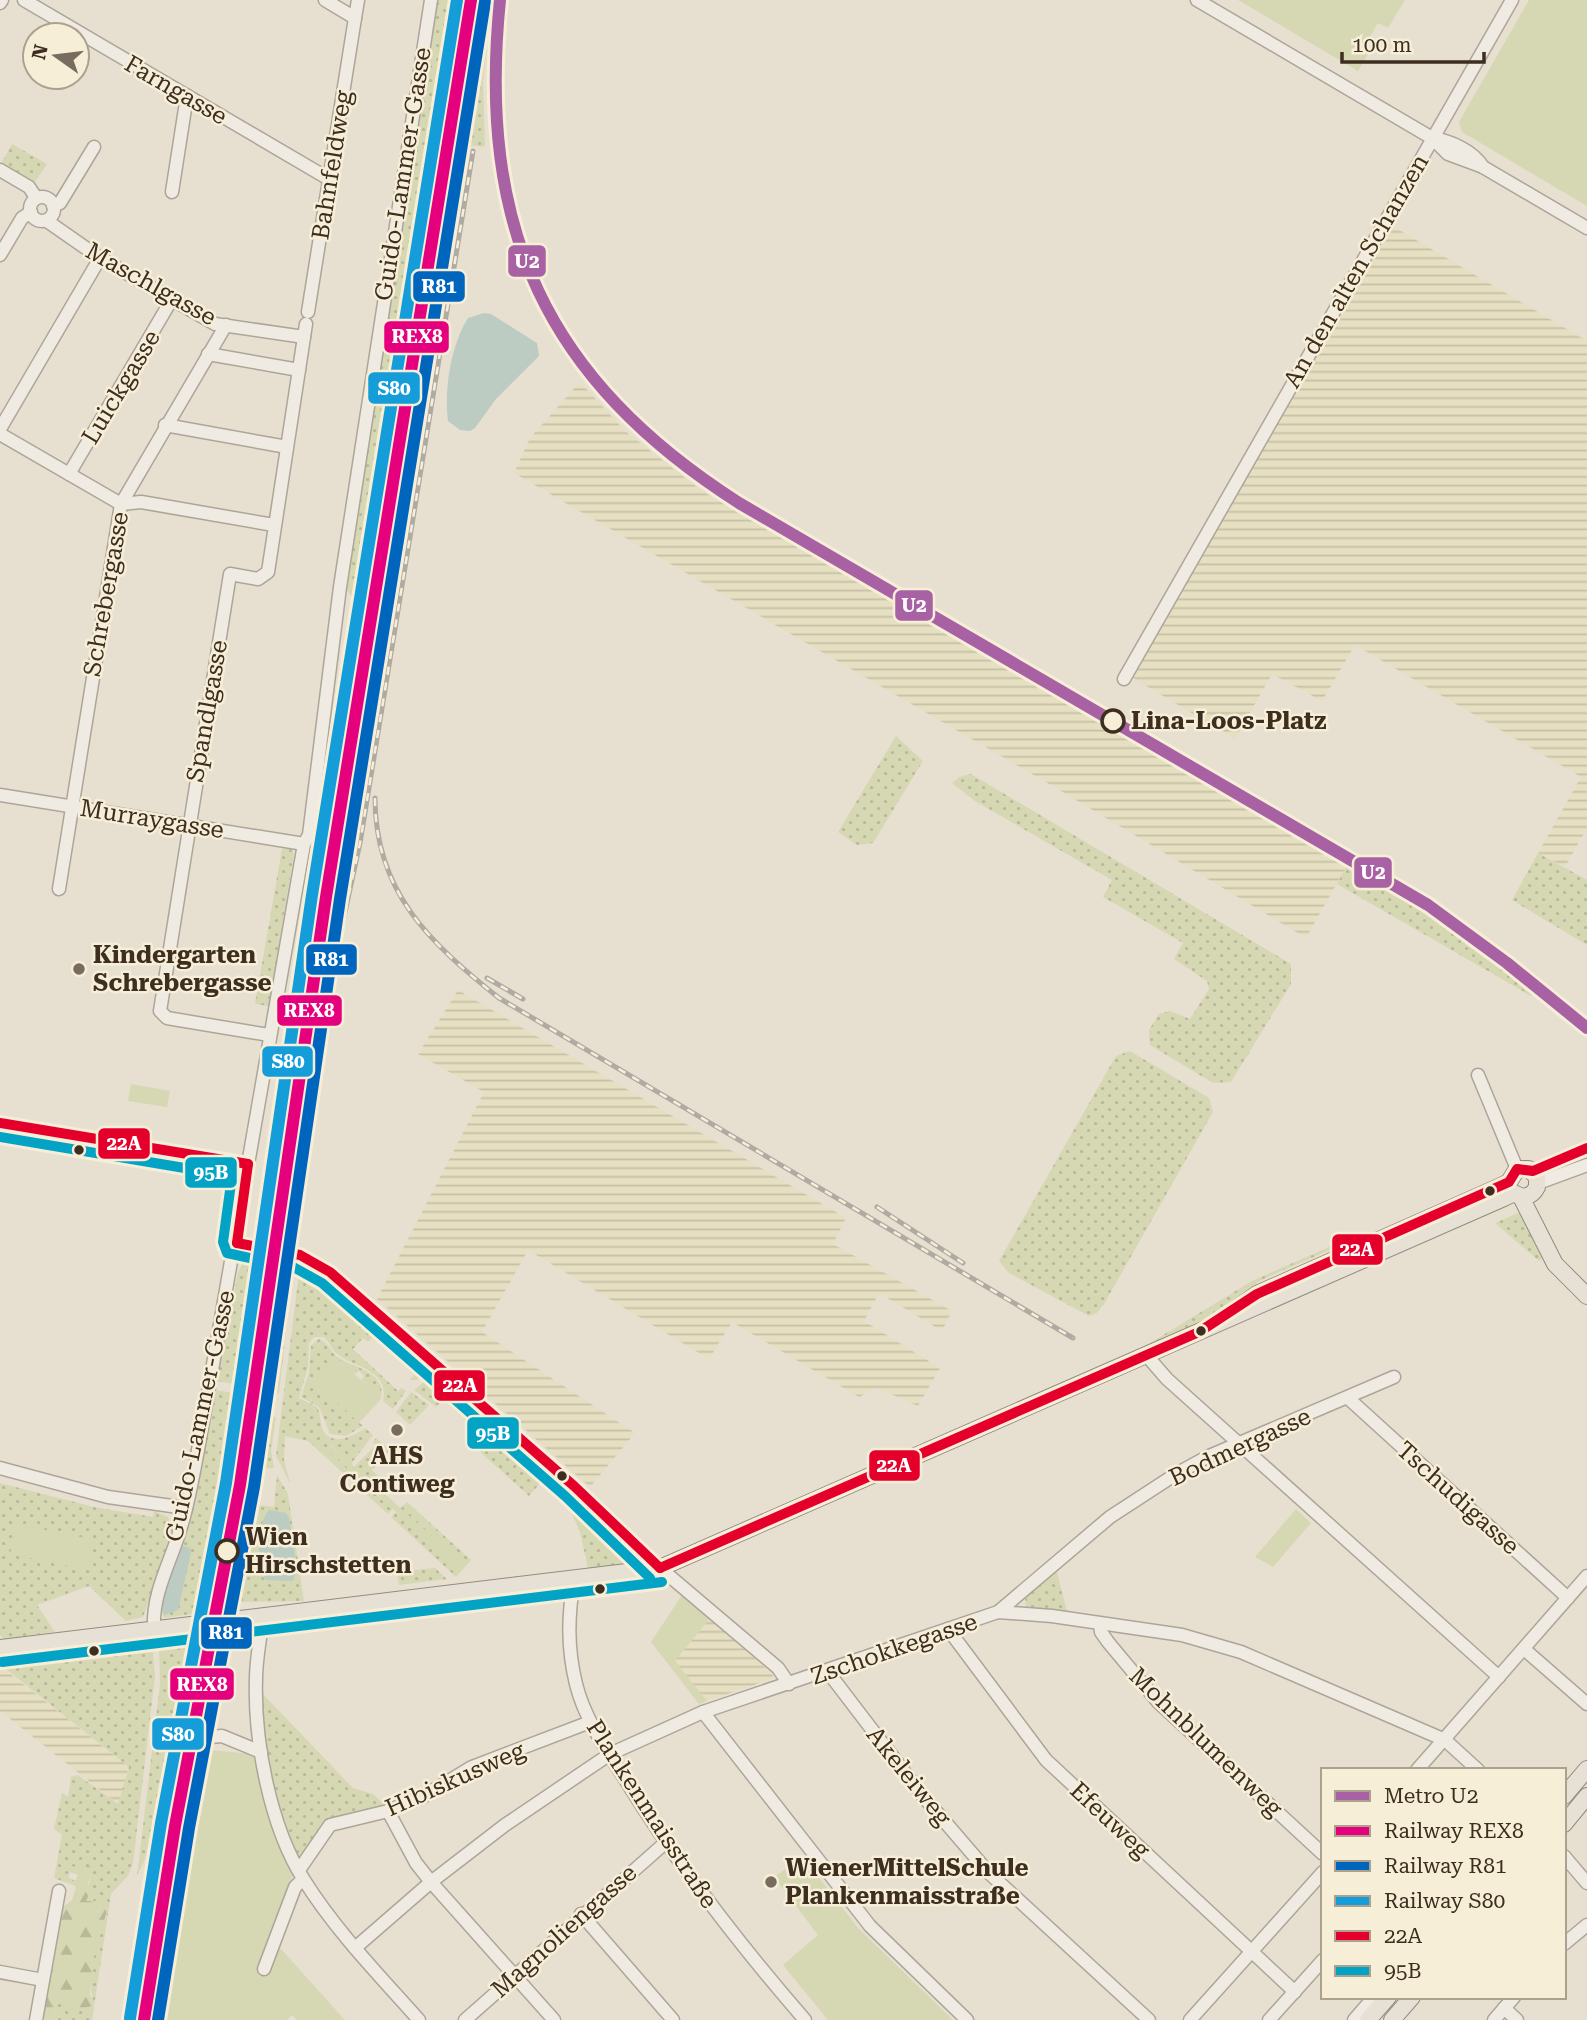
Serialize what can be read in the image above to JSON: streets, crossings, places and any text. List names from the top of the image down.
{
  "streets": {
    "street": [
      "Farngasse",
      "Bahnfeldweg",
      "Guido-Lammer-Gasse",
      "An den alten Schanzen",
      "Maschlgasse",
      "Luickgasse",
      "Schrebergasse",
      "Spandlgasse",
      "Murraygasse",
      "Bodmergasse",
      "Tschudigasse",
      "Zschokkegasse",
      "Mohnblumenweg",
      "Akeleiweg",
      "Hibiskusweg",
      "Plankenmaisstraße",
      "Efeuweg",
      "Magnoliengasse"
    ]
  },
  "crossings": [
    ["Farngasse", "Bahnfeldweg"],
    ["Bahnfeldweg", "Maschlgasse"],
    ["Bahnfeldweg", "Spandlgasse"],
    ["Guido-Lammer-Gasse", "Spandlgasse"],
    ["Guido-Lammer-Gasse", "Murraygasse"],
    ["Maschlgasse", "Luickgasse"],
    ["Maschlgasse", "Schrebergasse"],
    ["Maschlgasse", "Spandlgasse"],
    ["Schrebergasse", "Murraygasse"],
    ["Spandlgasse", "Murraygasse"],
    ["Bodmergasse", "Tschudigasse"],
    ["Bodmergasse", "Zschokkegasse"],
    ["Zschokkegasse", "Mohnblumenweg"],
    ["Zschokkegasse", "Akeleiweg"],
    ["Zschokkegasse", "Plankenmaisstraße"],
    ["Zschokkegasse", "Efeuweg"],
    ["Hibiskusweg", "Plankenmaisstraße"],
    ["Plankenmaisstraße", "Magnoliengasse"]
  ],
  "places": [
    "Lina-Loos-Platz",
    "Kindergarten Schrebergasse",
    "AHS Contiweg",
    "Wien Hirschstetten",
    "WienerMittelSchule Plankenmaisstraße"
  ],
  "lines": [
    "metro line U2",
    "rail line REX8",
    "rail line S80",
    "rail line R81",
    "transit line 22A",
    "transit line 95B"
  ],
  "legend": [
    "Metro U2",
    "Railway REX8",
    "Railway R81",
    "Railway S80",
    "22A",
    "95B"
  ],
  "scale_bar": "100 m",
  "north": "left"
}
